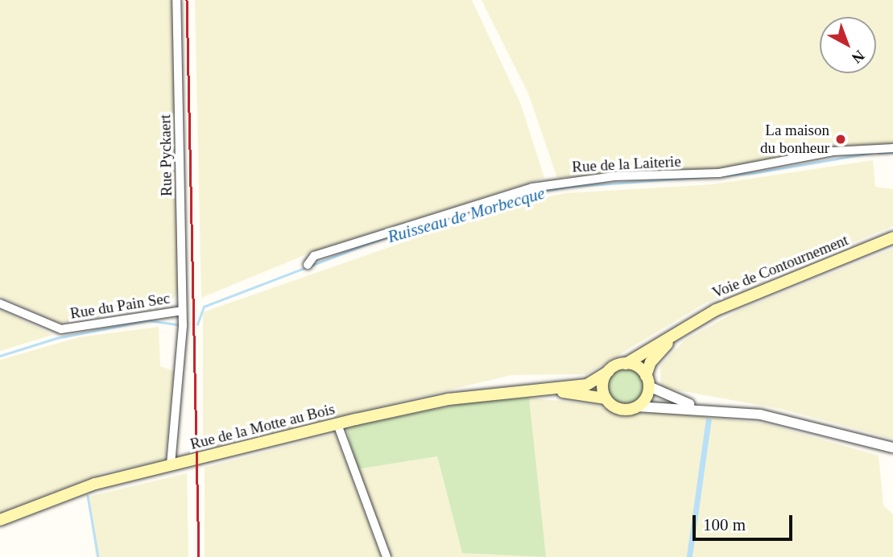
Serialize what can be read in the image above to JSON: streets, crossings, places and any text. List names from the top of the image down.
{
  "streets": {
    "main road": ["Voie de Contournement", "Rue de la Motte au Bois"],
    "street": ["Rue Pyckaert", "Rue de la Laiterie", "Rue du Pain Sec"]
  },
  "crossings": [
    ["Rue Pyckaert", "Rue du Pain Sec"],
    ["Rue Pyckaert", "Rue de la Motte au Bois"]
  ],
  "water": ["Ruisseau de Morbecque"],
  "places": ["La maison du bonheur"],
  "scale_bar": "100 m",
  "north": "bottom right"
}
